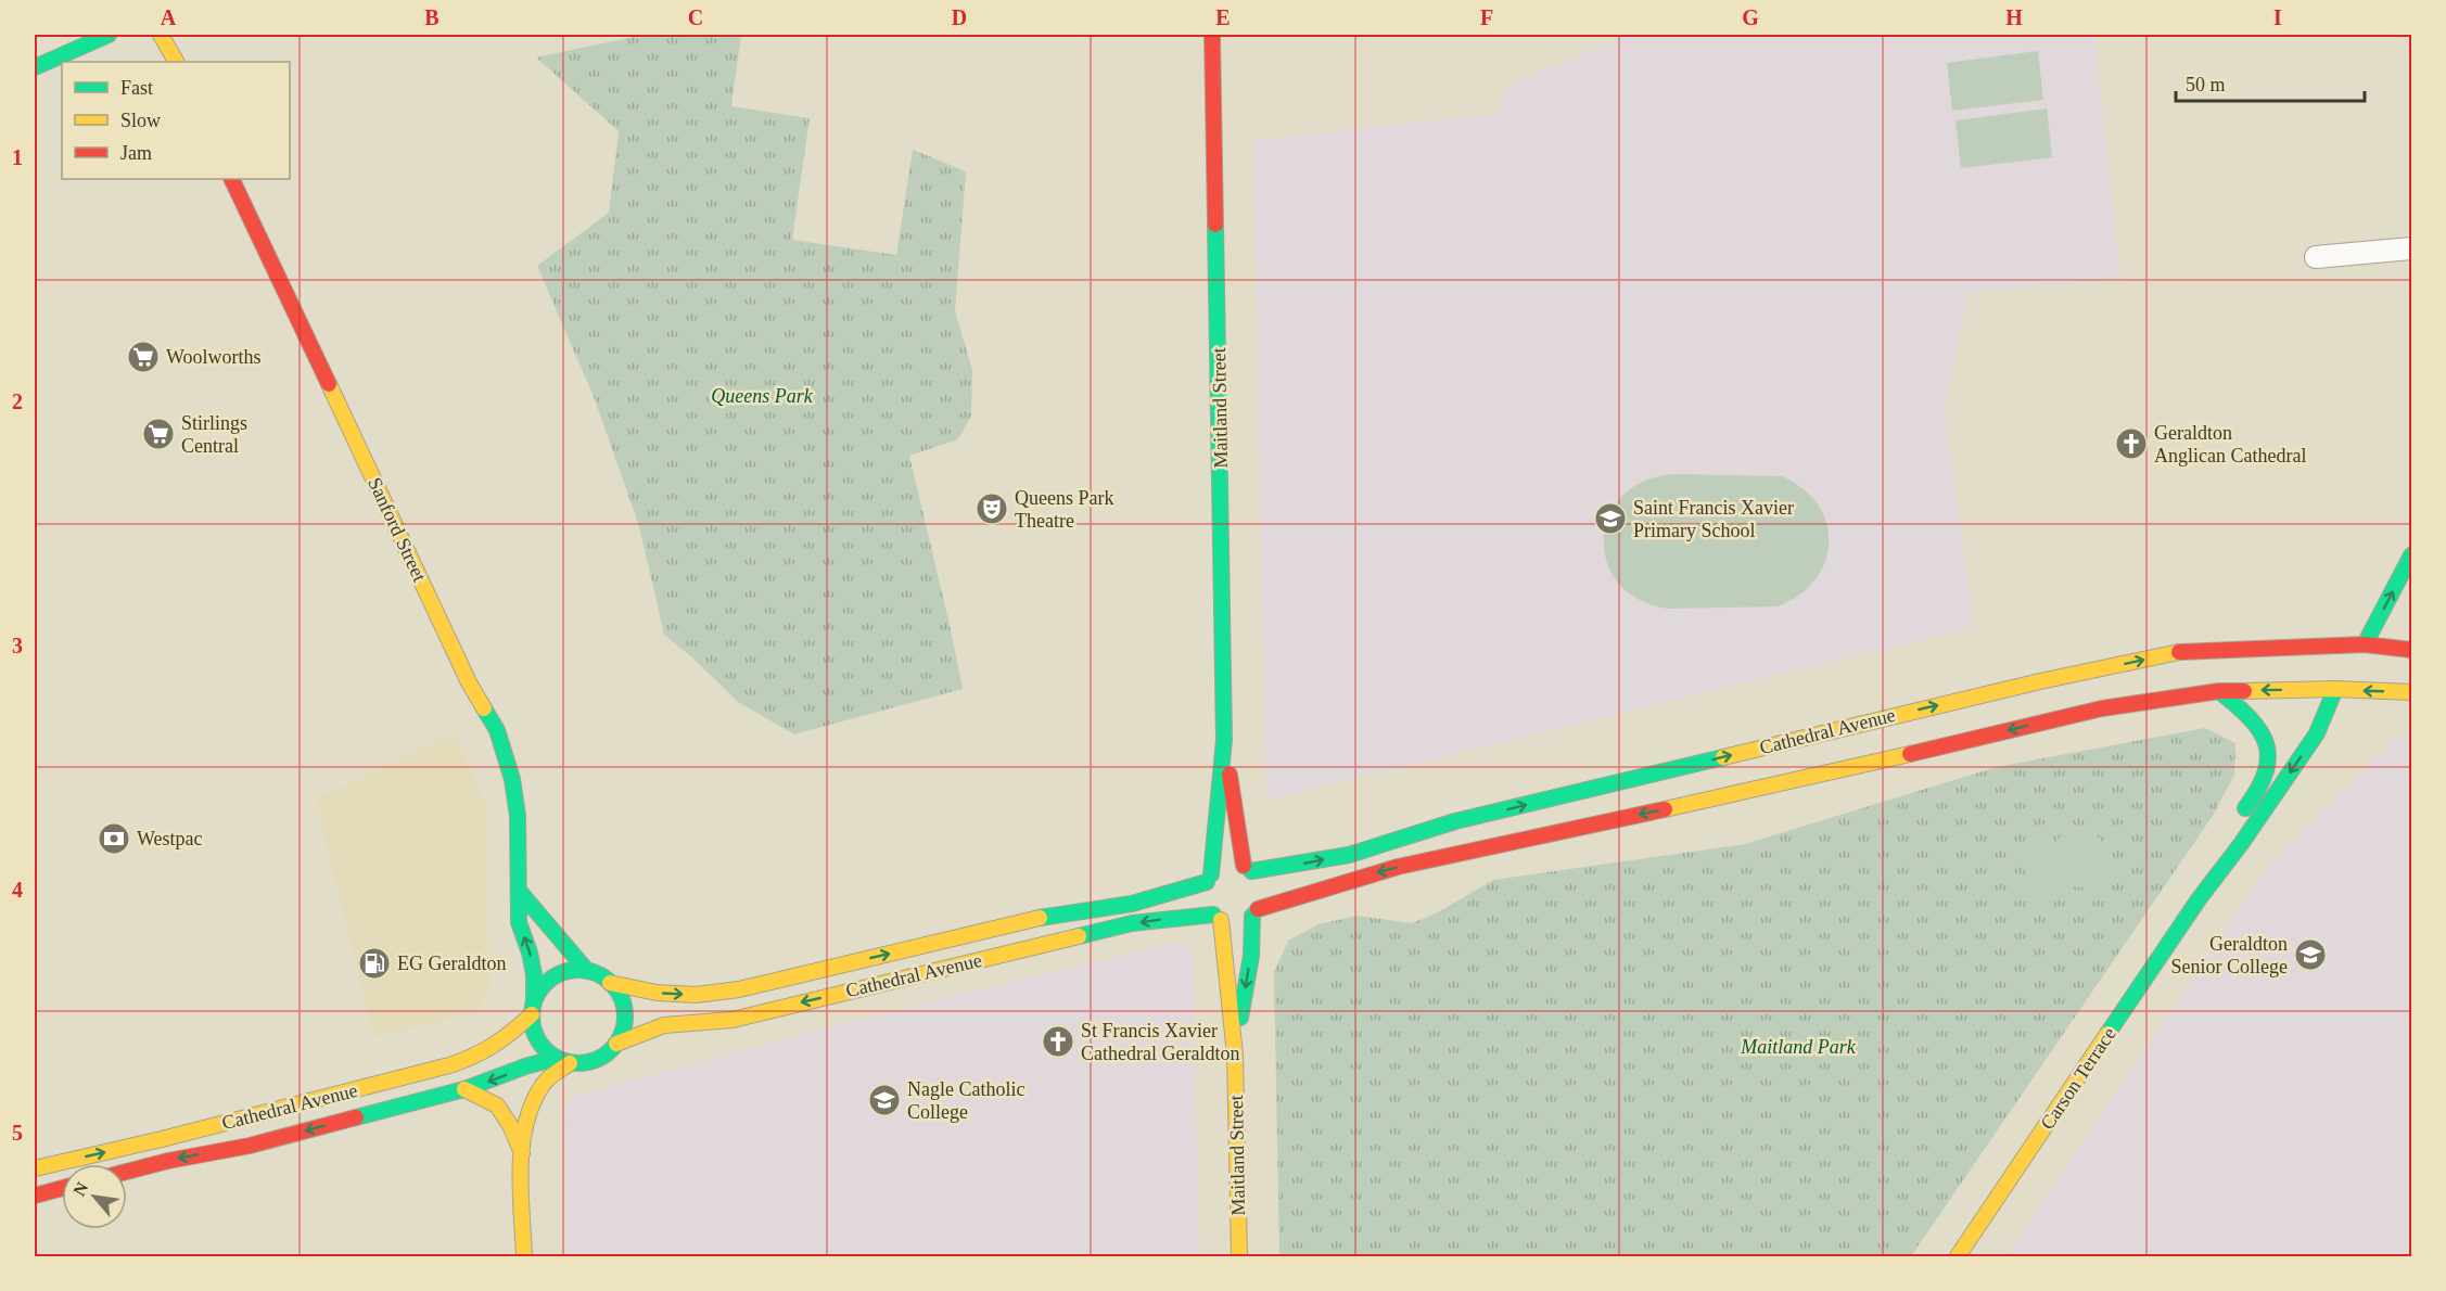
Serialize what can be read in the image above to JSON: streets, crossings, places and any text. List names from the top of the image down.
{
  "streets": {
    "main road": [
      "Maitland Street",
      "Sanford Street",
      "Cathedral Avenue",
      "Carson Terrace"
    ]
  },
  "crossings": [
    ["Maitland Street", "Cathedral Avenue"],
    ["Sanford Street", "Cathedral Avenue"],
    ["Cathedral Avenue", "Carson Terrace"]
  ],
  "parks": ["Queens Park", "Maitland Park"],
  "places": {
    "supermarket": ["Woolworths", "Stirlings Central"],
    "church": ["Geraldton Anglican Cathedral", "St Francis Xavier Cathedral Geraldton"],
    "theatre": ["Queens Park Theatre"],
    "school or university": ["Saint Francis Xavier Primary School", "Geraldton Senior College", "Nagle Catholic College"],
    "bank": ["Westpac"],
    "fuel station": ["EG Geraldton"]
  },
  "legend": ["Fast", "Slow", "Jam"],
  "scale_bar": "50 m",
  "north": "top left",
  "grid": {
    "columns": [
      "A",
      "B",
      "C",
      "D",
      "E",
      "F",
      "G",
      "H",
      "I"
    ],
    "rows": [
      "1",
      "2",
      "3",
      "4",
      "5"
    ]
  }
}
